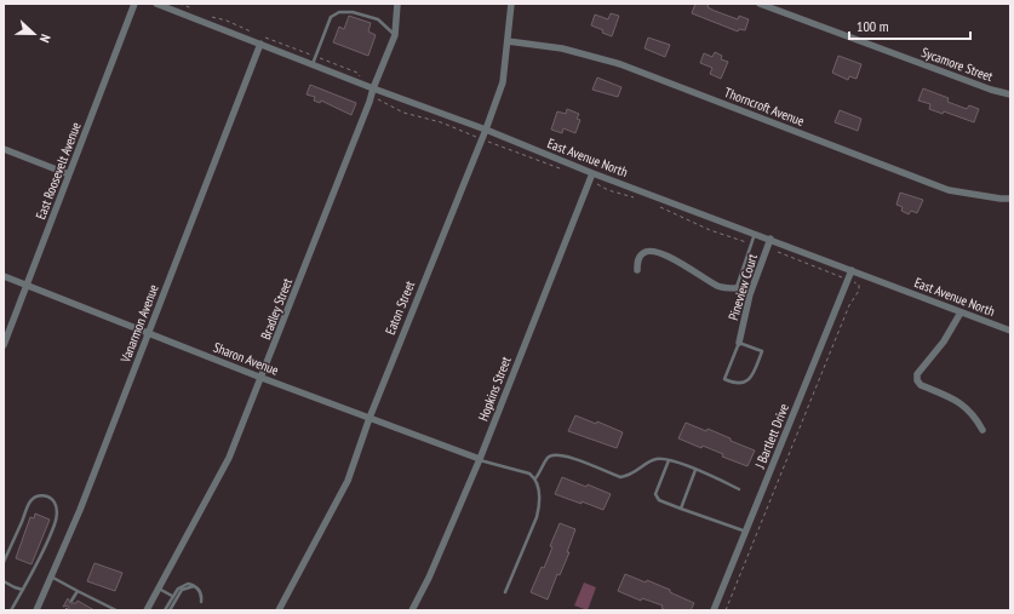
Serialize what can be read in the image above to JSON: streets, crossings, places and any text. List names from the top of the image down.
{
  "streets": {
    "street": [
      "Sycamore Street",
      "Thorncroft Avenue",
      "East Avenue North",
      "East Roosevelt Avenue",
      "Pineview Court",
      "Eaton Street",
      "Bradley Street",
      "Vanarmon Avenue",
      "Sharon Avenue",
      "Hopkins Street",
      "J Bartlett Drive"
    ]
  },
  "crossings": [
    ["Thorncroft Avenue", "Eaton Street"],
    ["East Avenue North", "Pineview Court"],
    ["East Avenue North", "Eaton Street"],
    ["East Avenue North", "Bradley Street"],
    ["East Avenue North", "Vanarmon Avenue"],
    ["East Avenue North", "Hopkins Street"],
    ["East Avenue North", "J Bartlett Drive"],
    ["East Roosevelt Avenue", "Sharon Avenue"],
    ["Eaton Street", "Sharon Avenue"],
    ["Bradley Street", "Sharon Avenue"],
    ["Vanarmon Avenue", "Sharon Avenue"],
    ["Sharon Avenue", "Hopkins Street"]
  ],
  "scale_bar": "100 m",
  "north": "right"
}
